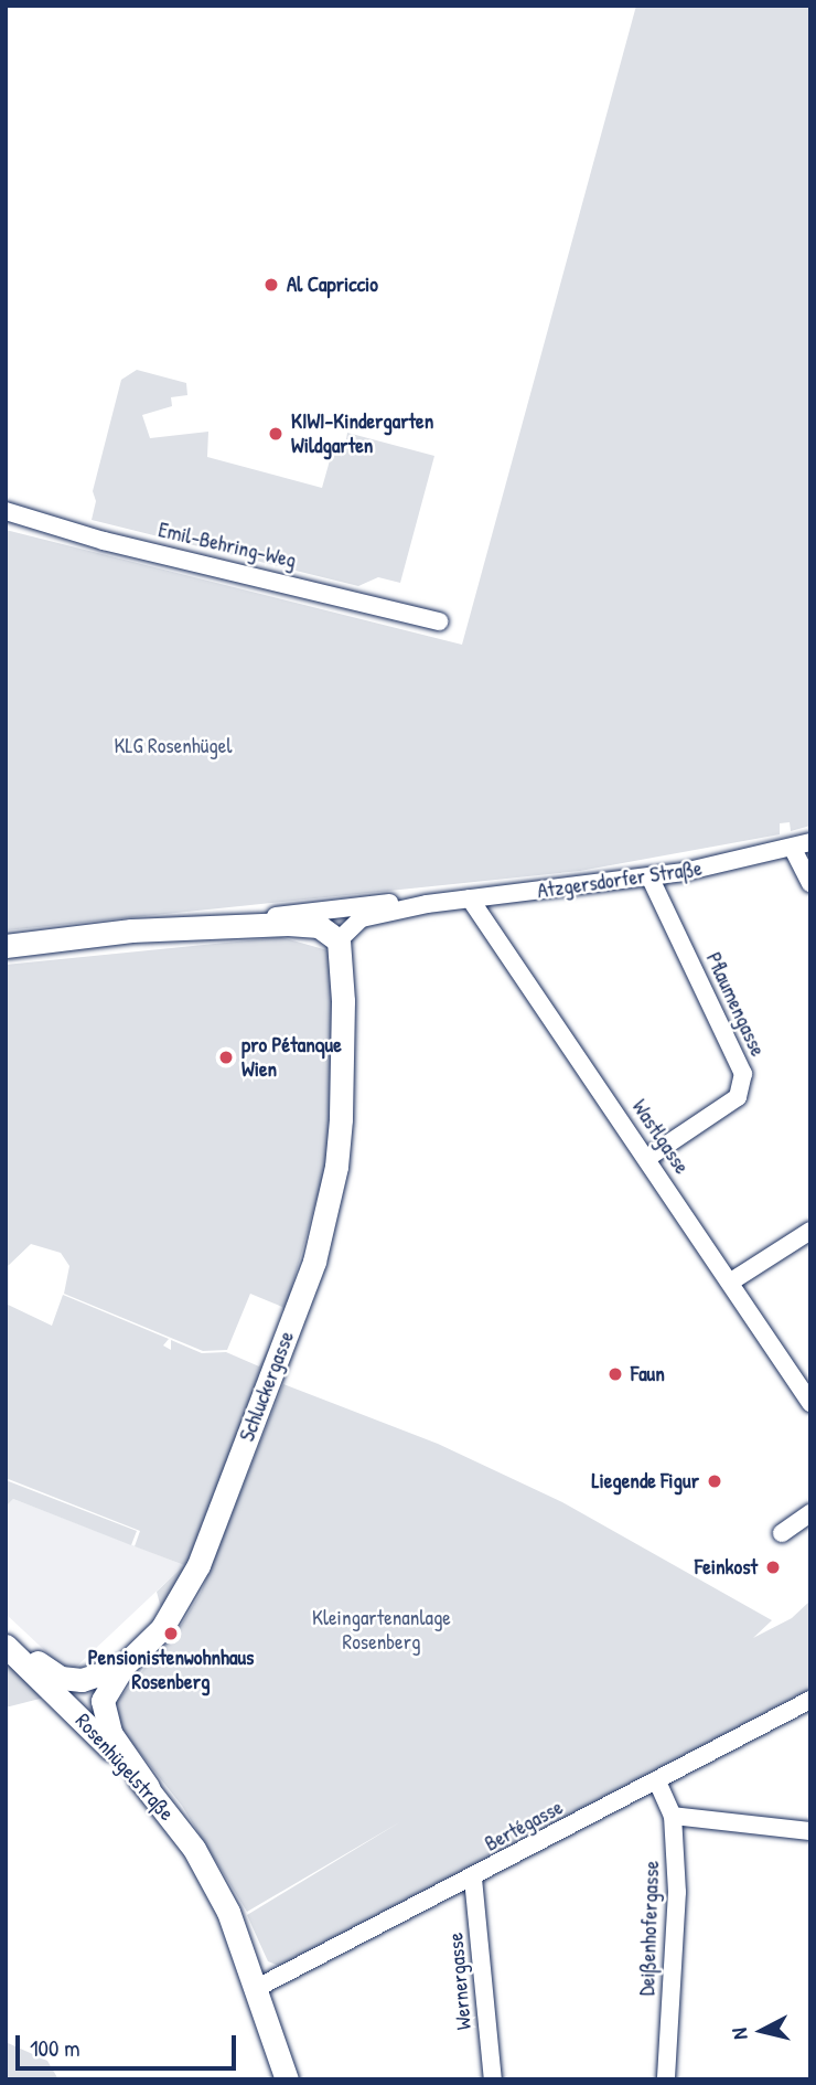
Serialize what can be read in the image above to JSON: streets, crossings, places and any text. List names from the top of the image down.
{
  "streets": {
    "main road": ["Atzgersdorfer Straße", "Schluckergasse", "Rosenhügelstraße"],
    "street": [
      "Emil-Behring-Weg",
      "Pflaumengasse",
      "Wastlgasse",
      "Bertégasse",
      "Deißenhofergasse",
      "Wernergasse"
    ]
  },
  "crossings": [
    ["Atzgersdorfer Straße", "Pflaumengasse"],
    ["Atzgersdorfer Straße", "Wastlgasse"],
    ["Atzgersdorfer Straße", "Schluckergasse"],
    ["Pflaumengasse", "Wastlgasse"],
    ["Schluckergasse", "Rosenhügelstraße"],
    ["Rosenhügelstraße", "Bertégasse"],
    ["Bertégasse", "Deißenhofergasse"],
    ["Bertégasse", "Wernergasse"]
  ],
  "parks": ["KLG Rosenhügel", "Kleingartenanlage Rosenberg"],
  "places": [
    "Al Capriccio",
    "KIWI-Kindergarten Wildgarten",
    "pro Pétanque Wien",
    "Faun",
    "Liegende Figur",
    "Feinkost",
    "Pensionistenwohnhaus Rosenberg"
  ],
  "scale_bar": "100 m",
  "north": "left"
}
